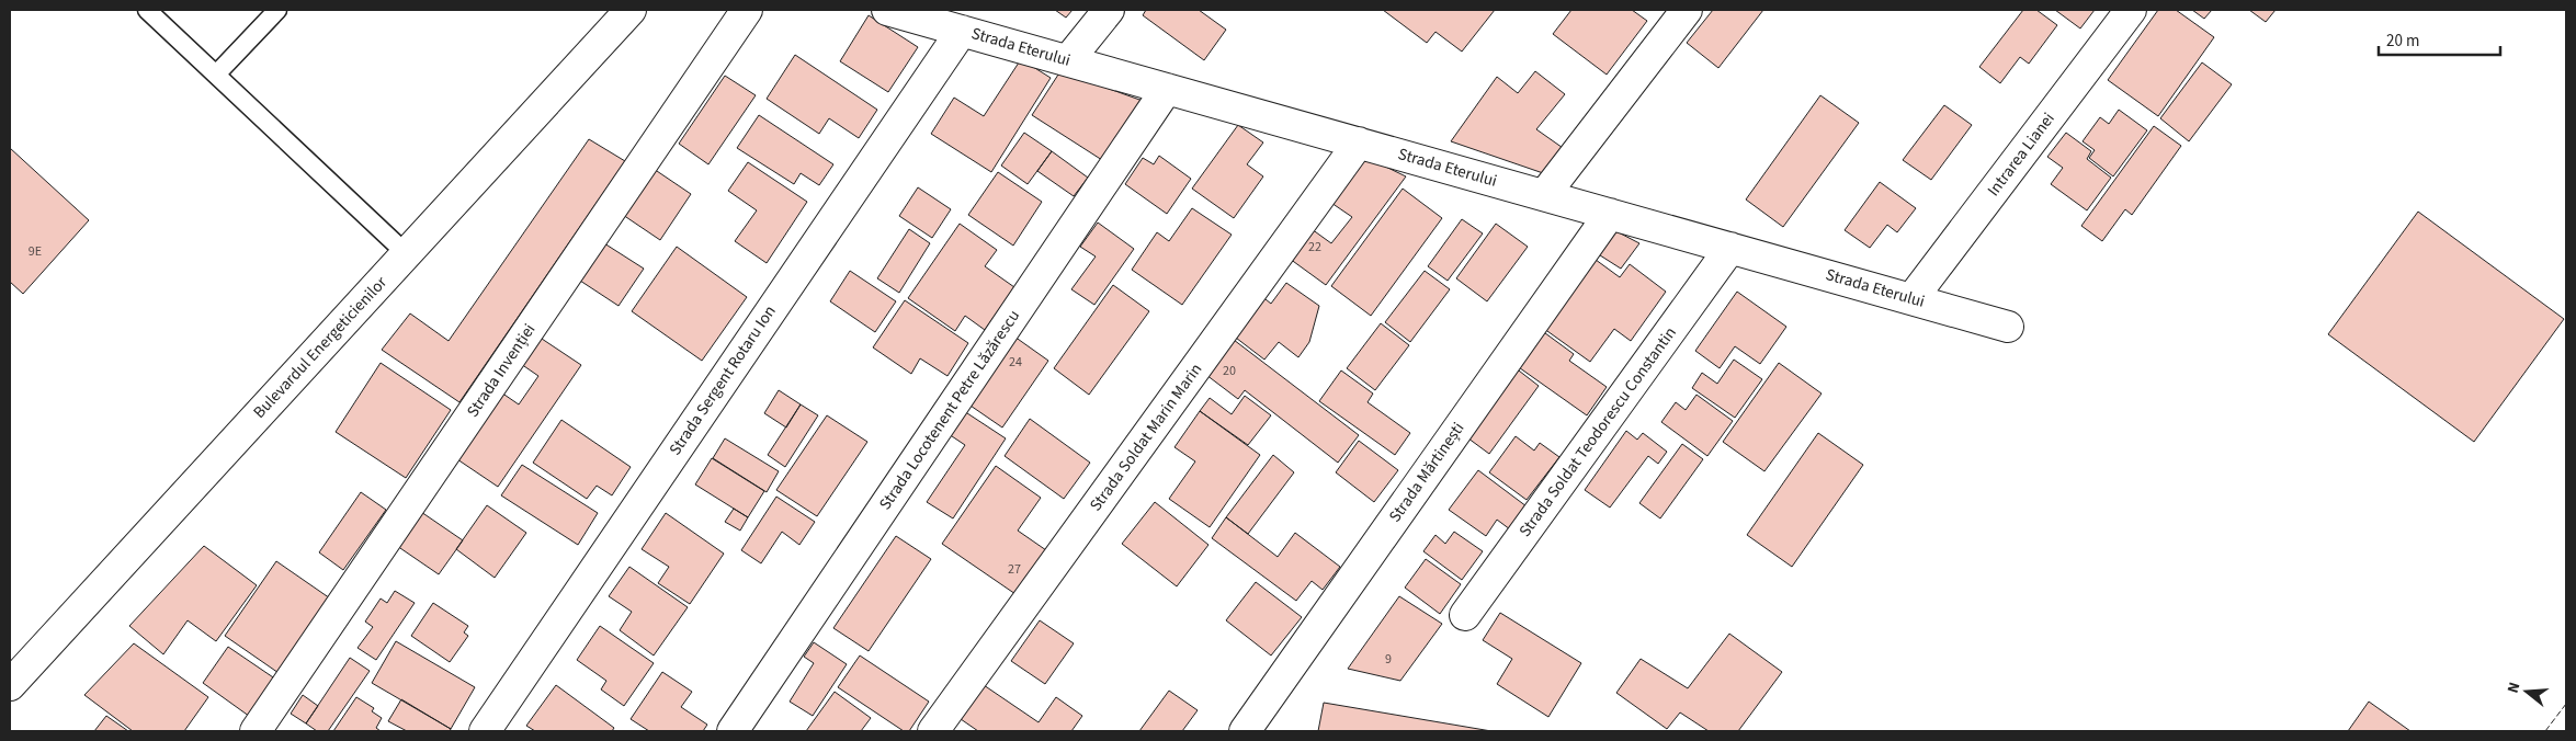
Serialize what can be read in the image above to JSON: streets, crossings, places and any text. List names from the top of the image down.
{
  "streets": {
    "street": [
      "Strada Eterului",
      "Intrarea Lianei",
      "Bulevardul Energeticienilor",
      "Strada Invenției",
      "Strada Sergent Rotaru Ion",
      "Strada Locotenent Petre Lăzărescu",
      "Strada Soldat Teodorescu Constantin",
      "Strada Soldat Marin Marin",
      "Strada Mărtinești"
    ]
  },
  "crossings": [
    ["Strada Eterului", "Intrarea Lianei"],
    ["Strada Eterului", "Strada Sergent Rotaru Ion"],
    ["Strada Eterului", "Strada Locotenent Petre Lăzărescu"],
    ["Strada Eterului", "Strada Soldat Teodorescu Constantin"],
    ["Strada Eterului", "Strada Soldat Marin Marin"],
    ["Strada Eterului", "Strada Mărtinești"]
  ],
  "house_numbers": [
    "22",
    "9E",
    "24",
    "20",
    "27",
    "9"
  ],
  "scale_bar": "20 m",
  "north": "left"
}
